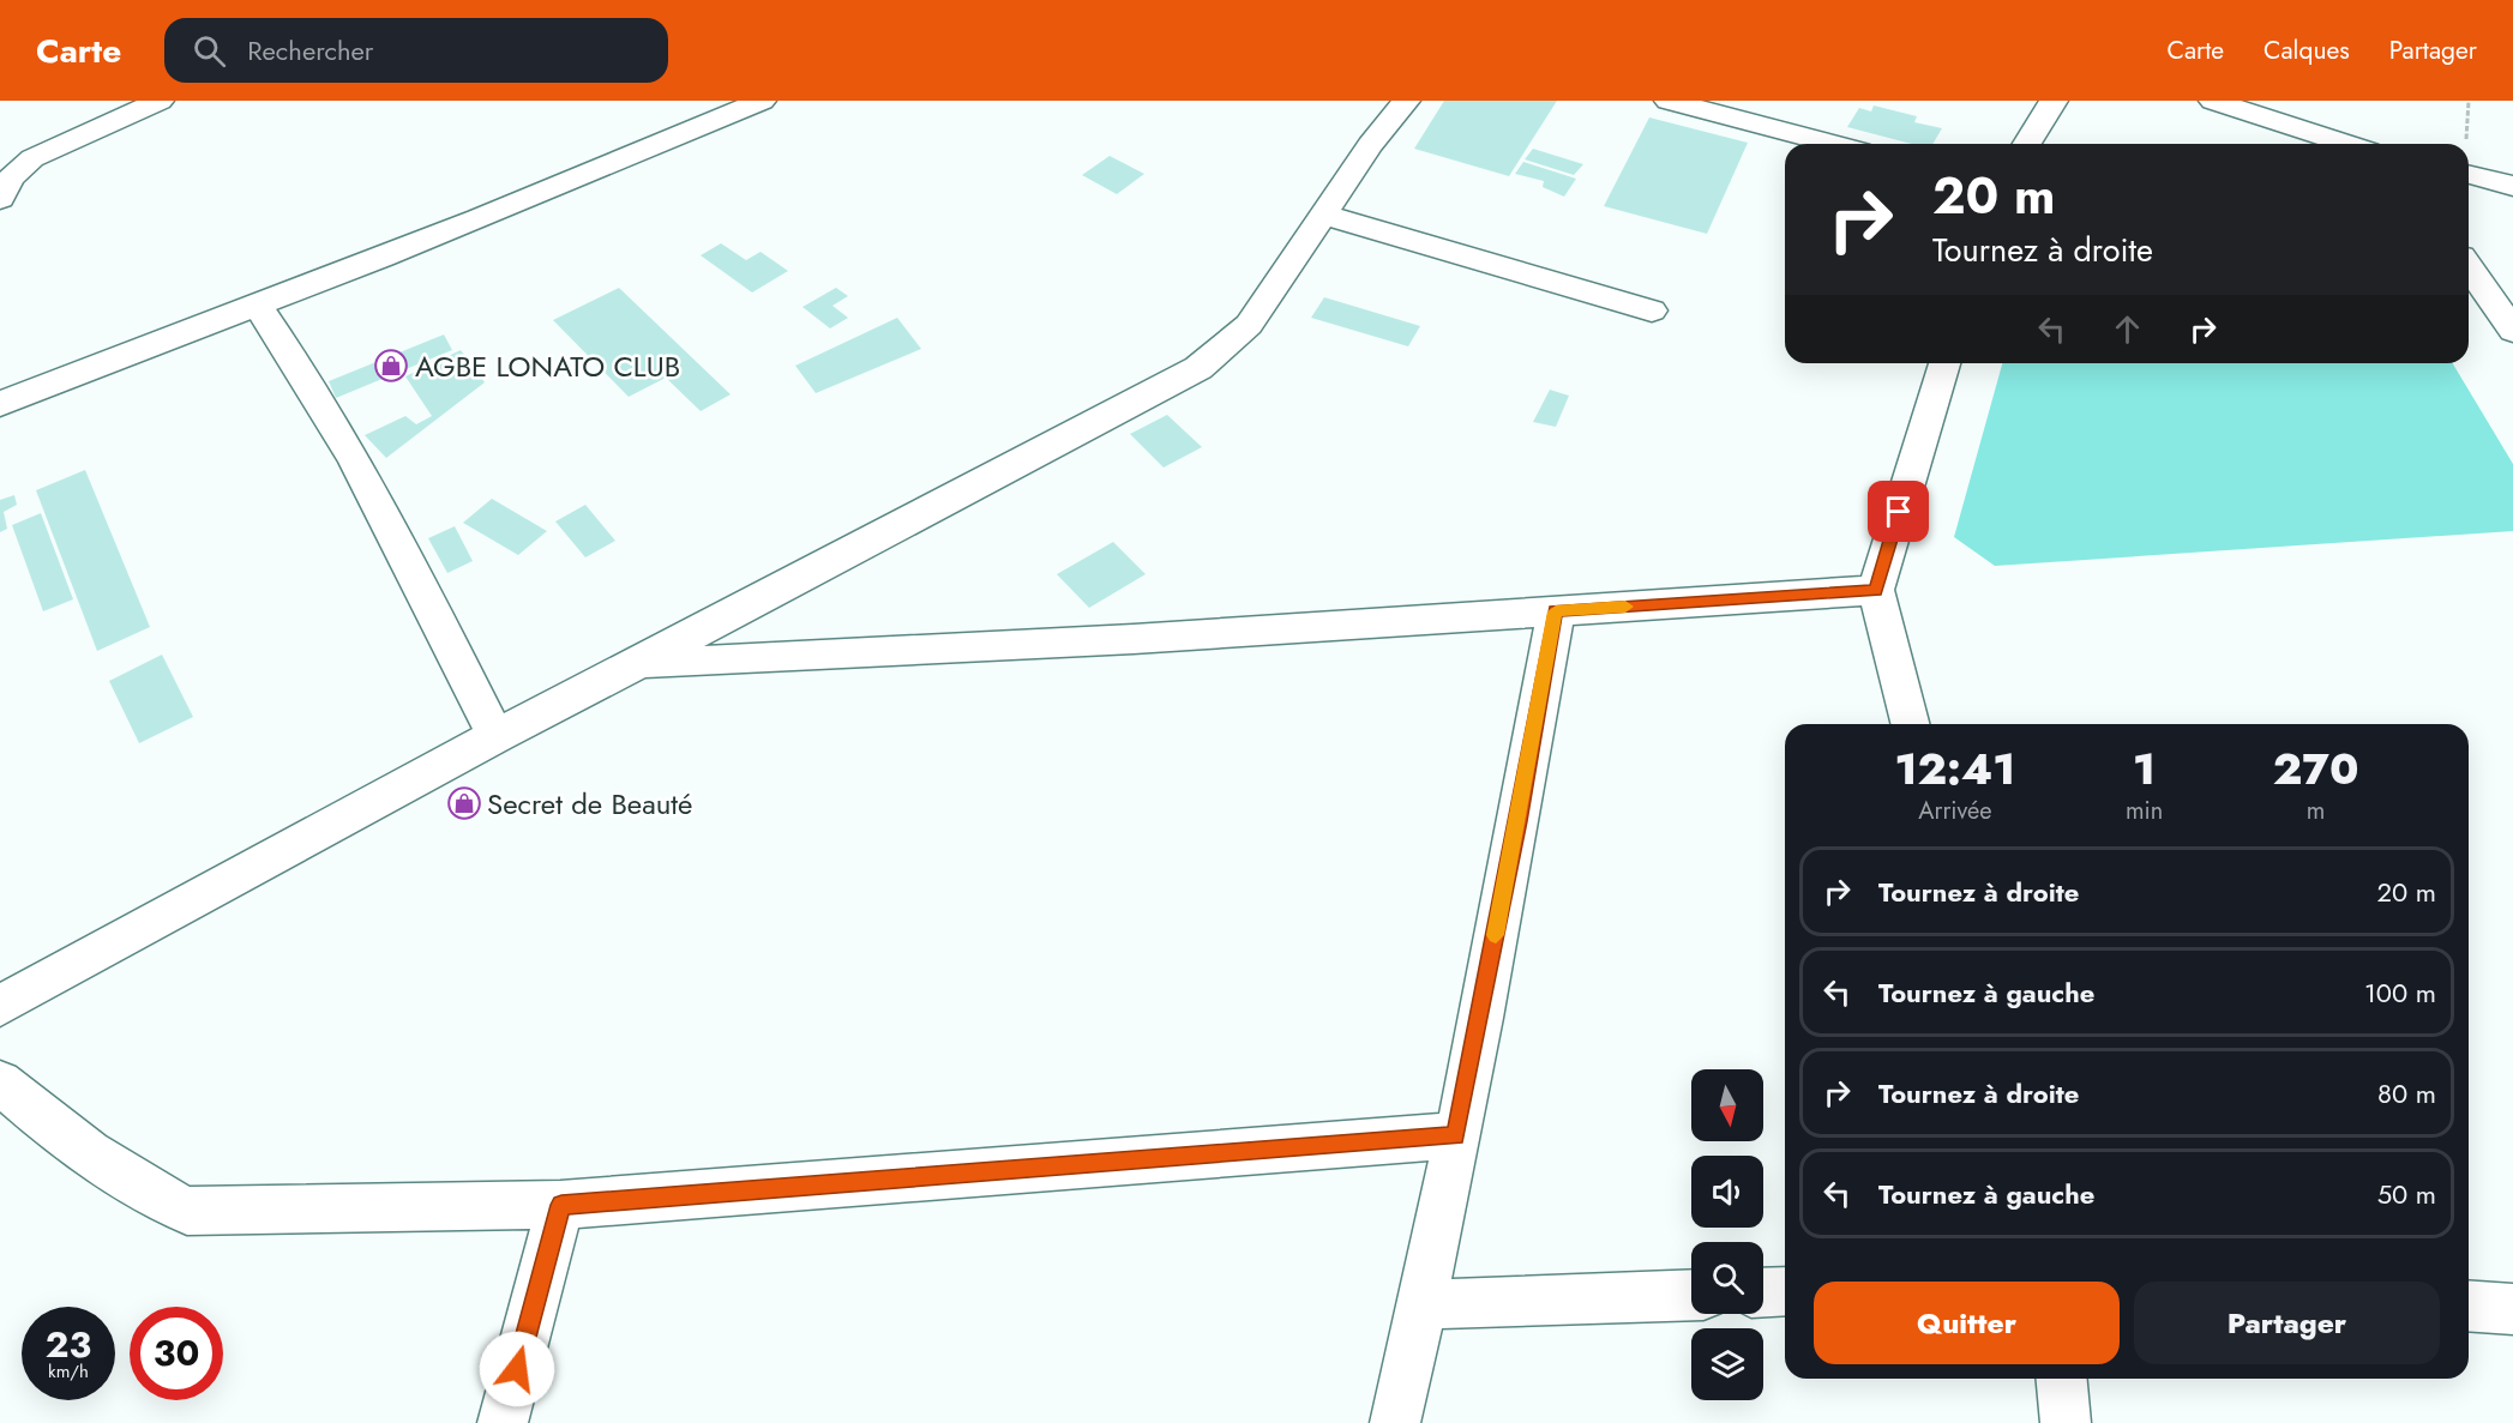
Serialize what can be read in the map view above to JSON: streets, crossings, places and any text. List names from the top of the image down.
{
  "places": {
    "shop": ["AGBE LONATO CLUB", "Secret de Beauté"]
  },
  "north": "bottom",
  "page": {
    "header": "Carte",
    "search": "Rechercher",
    "nav": ["Carte", "Calques", "Partager"],
    "turn": ["20 m", "Tournez à droite"],
    "eta": [
      "12:41",
      "Arrivée",
      "1",
      "min",
      "270",
      "m"
    ],
    "list": [
      {
        "name": "Tournez à droite",
        "value": "20 m"
      },
      {
        "name": "Tournez à gauche",
        "value": "100 m"
      },
      {
        "name": "Tournez à droite",
        "value": "80 m"
      },
      {
        "name": "Tournez à gauche",
        "value": "50 m"
      }
    ],
    "buttons": ["Quitter", "Partager"],
    "speed": "23 km/h",
    "limit": "30"
  }
}
